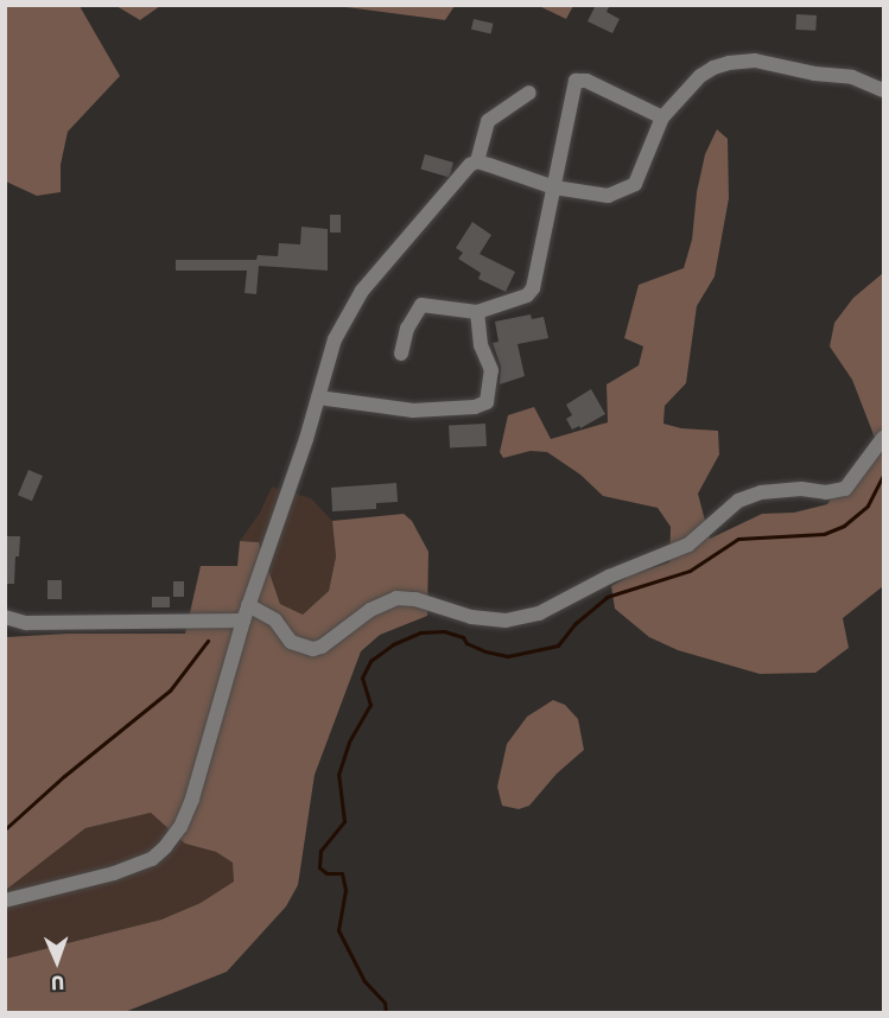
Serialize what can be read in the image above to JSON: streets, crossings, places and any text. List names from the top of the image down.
{
  "north": "bottom"
}
